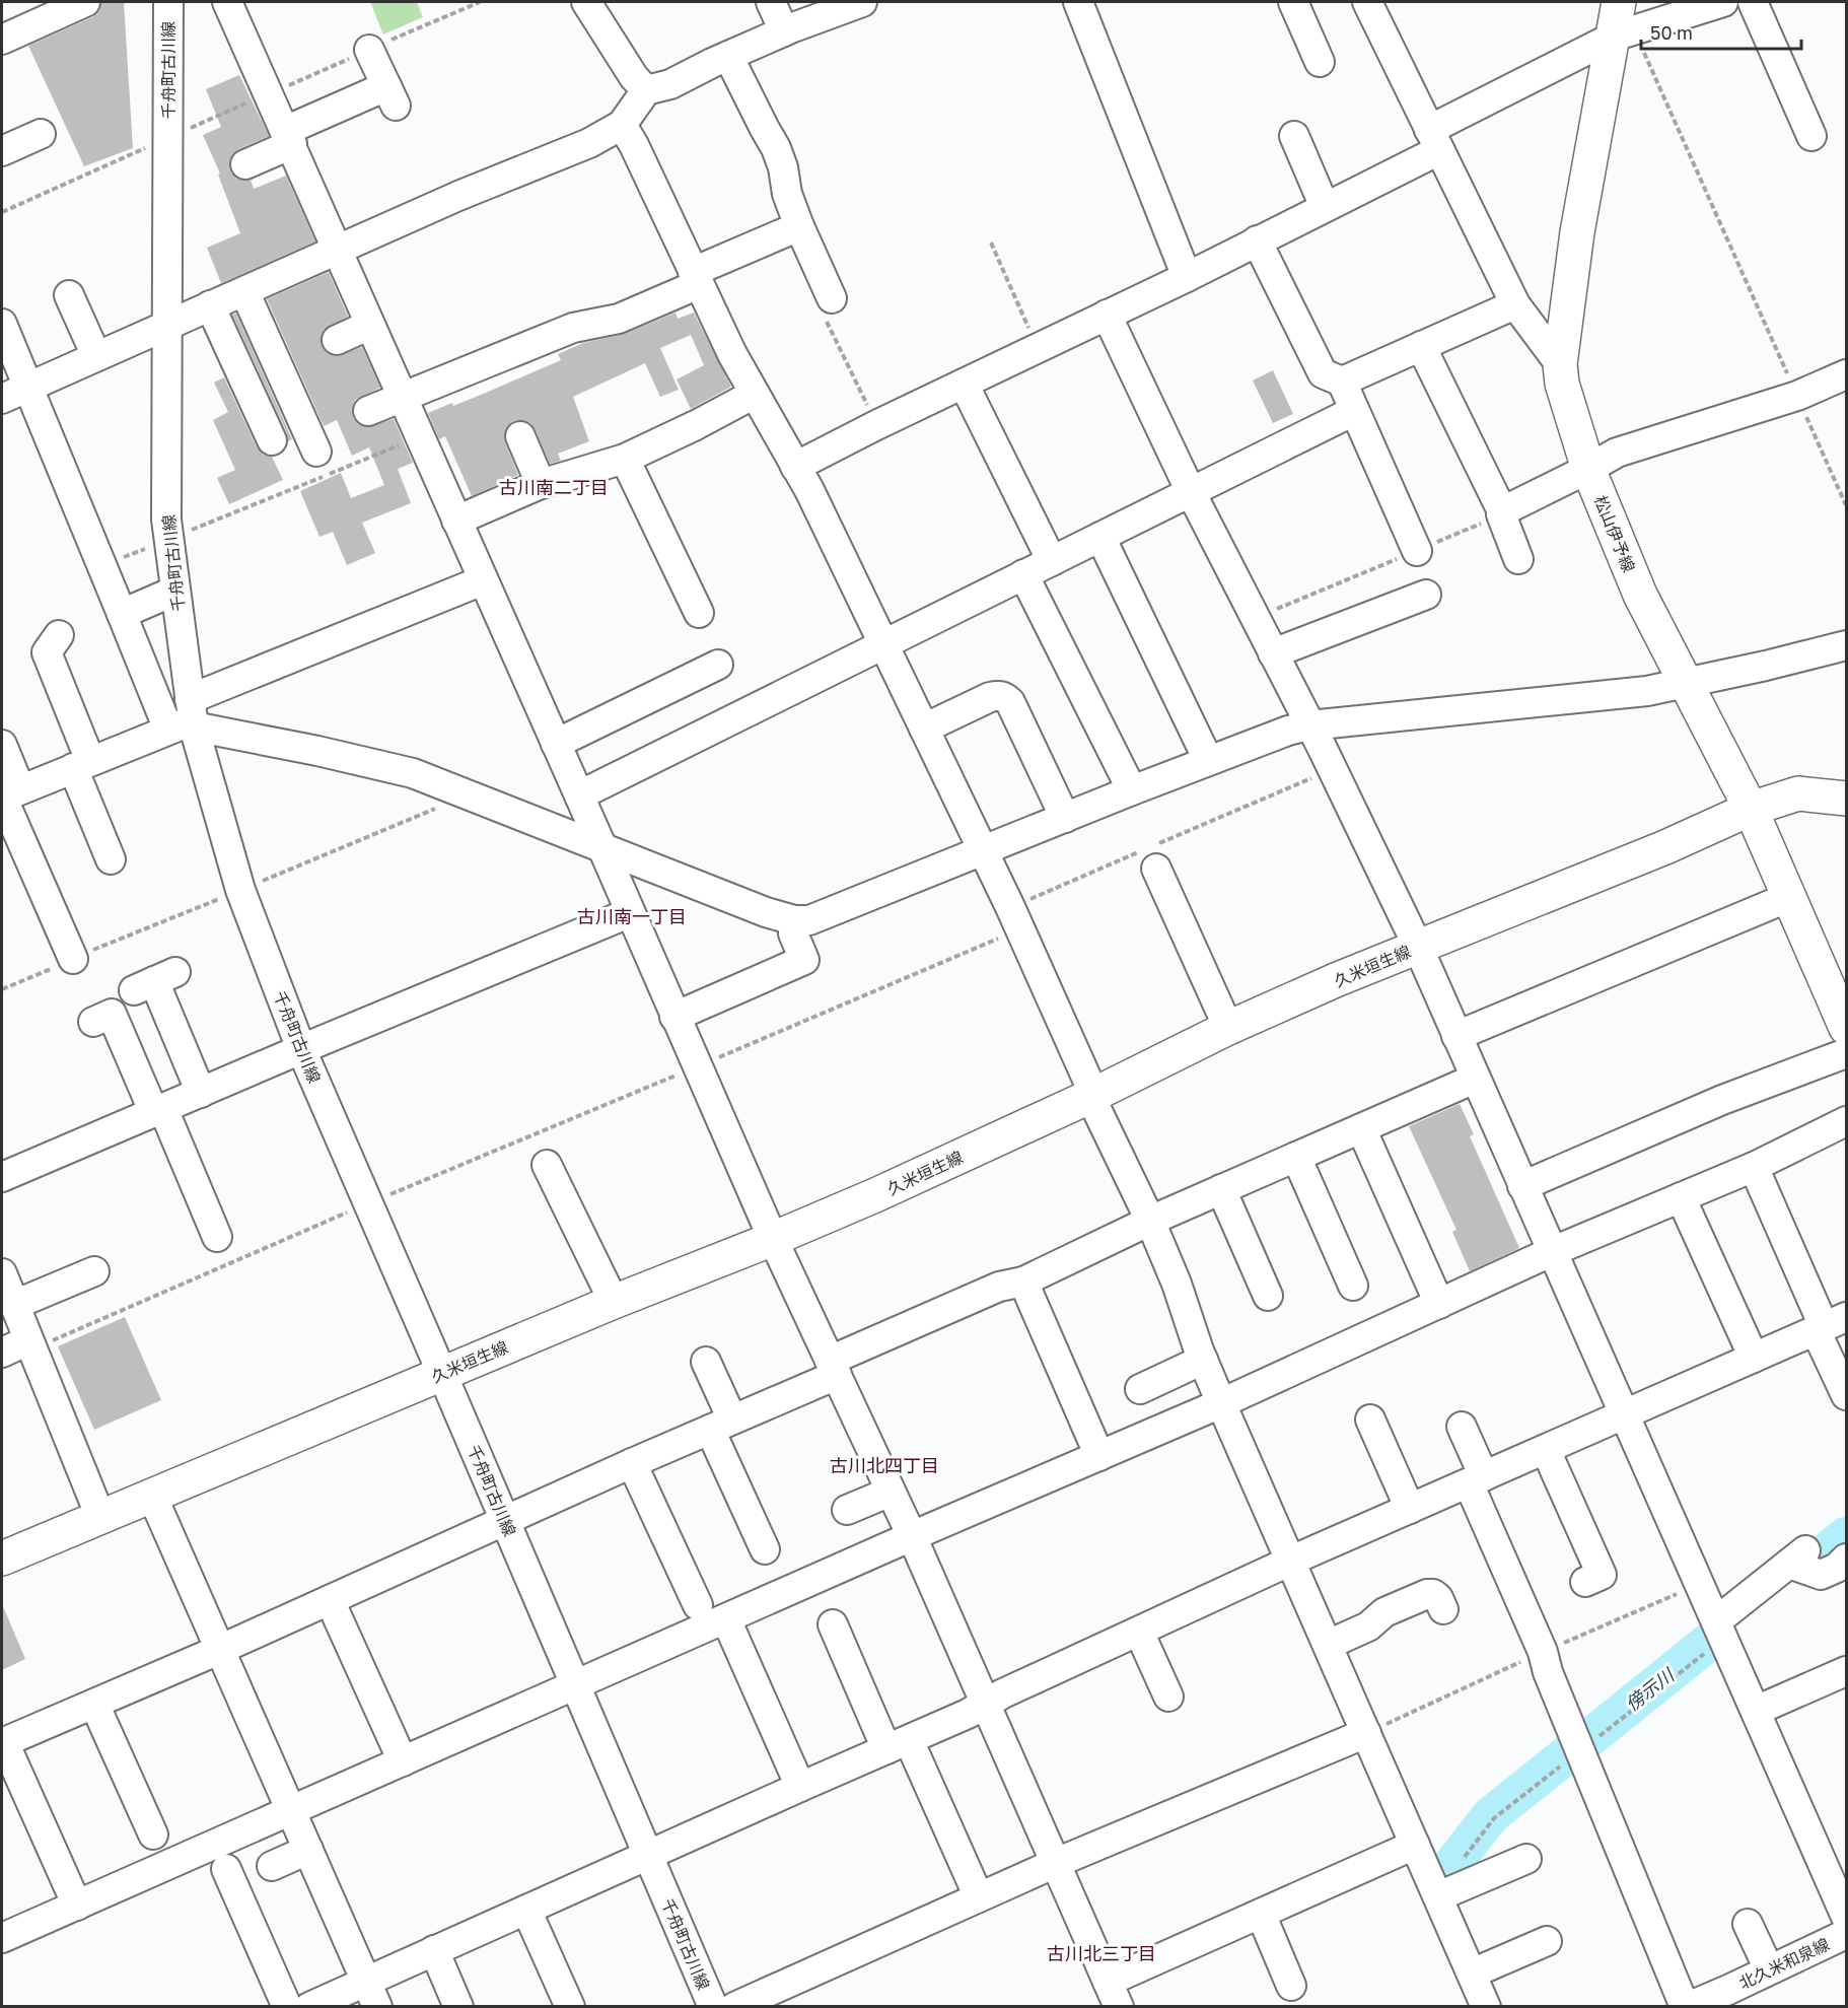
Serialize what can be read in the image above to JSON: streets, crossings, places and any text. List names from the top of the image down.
{
  "streets": {
    "main road": ["松山伊予線", "久米垣生線"],
    "street": ["千舟町古川線", "北久米和泉線"]
  },
  "crossings": [
    ["千舟町古川線", "久米垣生線"],
    ["松山伊予線", "久米垣生線"]
  ],
  "districts": [
    "古川南二丁目",
    "古川南一丁目",
    "古川北四丁目",
    "古川北三丁目"
  ],
  "water": ["傍示川"],
  "scale_bar": "50 m"
}
